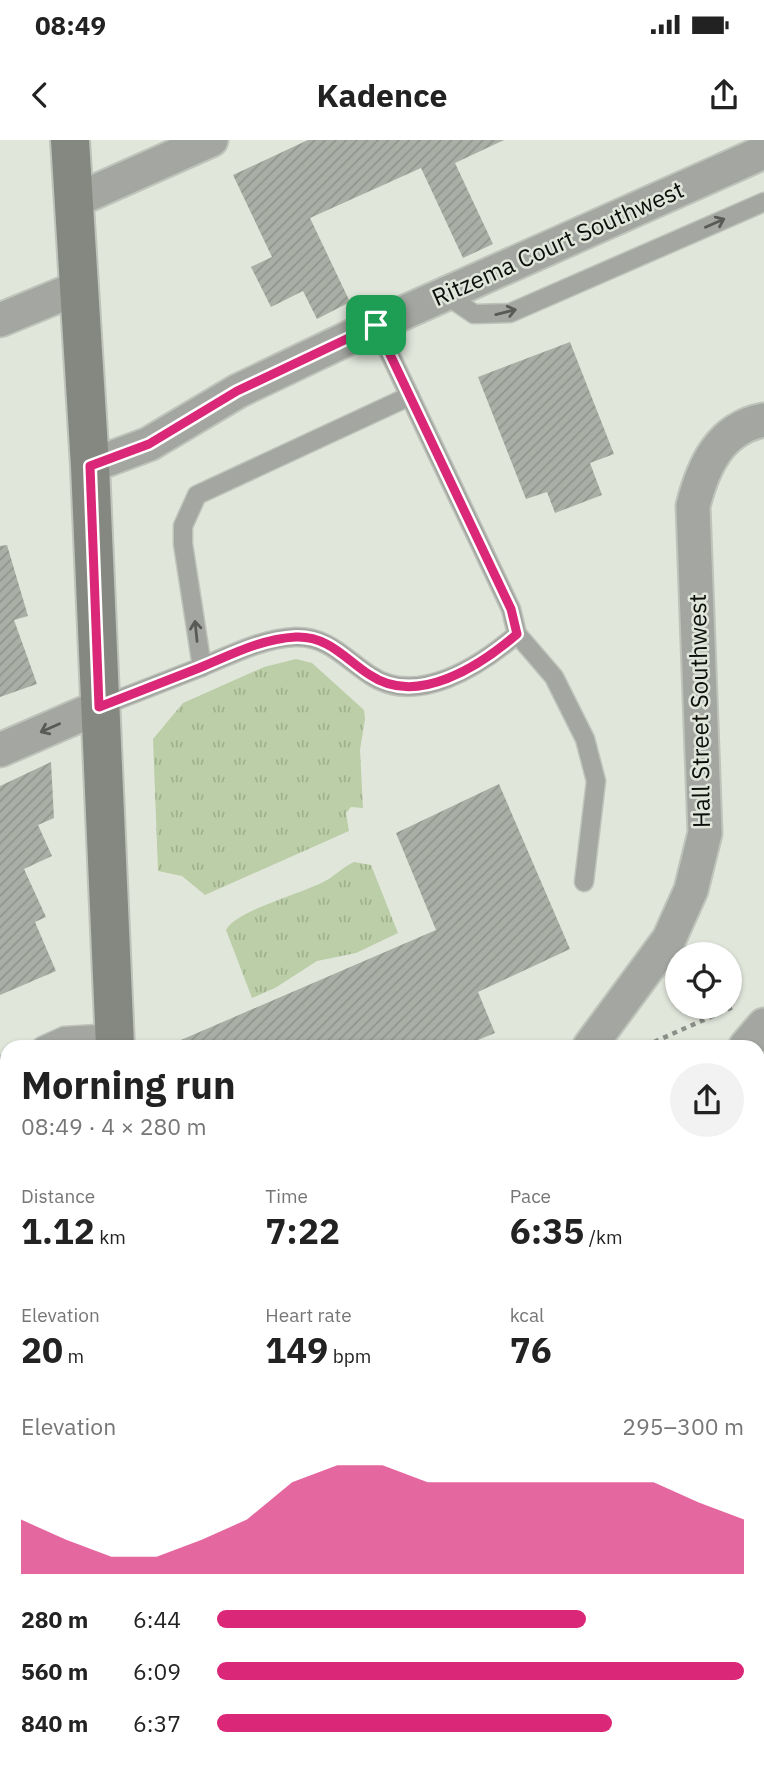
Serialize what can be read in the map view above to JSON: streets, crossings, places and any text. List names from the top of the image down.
{
  "streets": {
    "street": ["Ritzema Court Southwest", "Hall Street Southwest"]
  },
  "page": {
    "status": "08:49",
    "header": "Kadence",
    "heading": ["Morning run", "08:49 · 4 × 280 m"],
    "stats": [
      ["Distance", "1.12 km"],
      ["Time", "7:22"],
      ["Pace", "6:35 /km"],
      ["Elevation", "20 m"],
      ["Heart rate", "149 bpm"],
      ["kcal", "76"]
    ],
    "chart": ["Elevation", "295–300 m"],
    "list": [
      {
        "name": "280 m",
        "note": "6:44"
      },
      {
        "name": "560 m",
        "note": "6:09"
      },
      {
        "name": "840 m",
        "note": "6:37"
      }
    ]
  }
}
